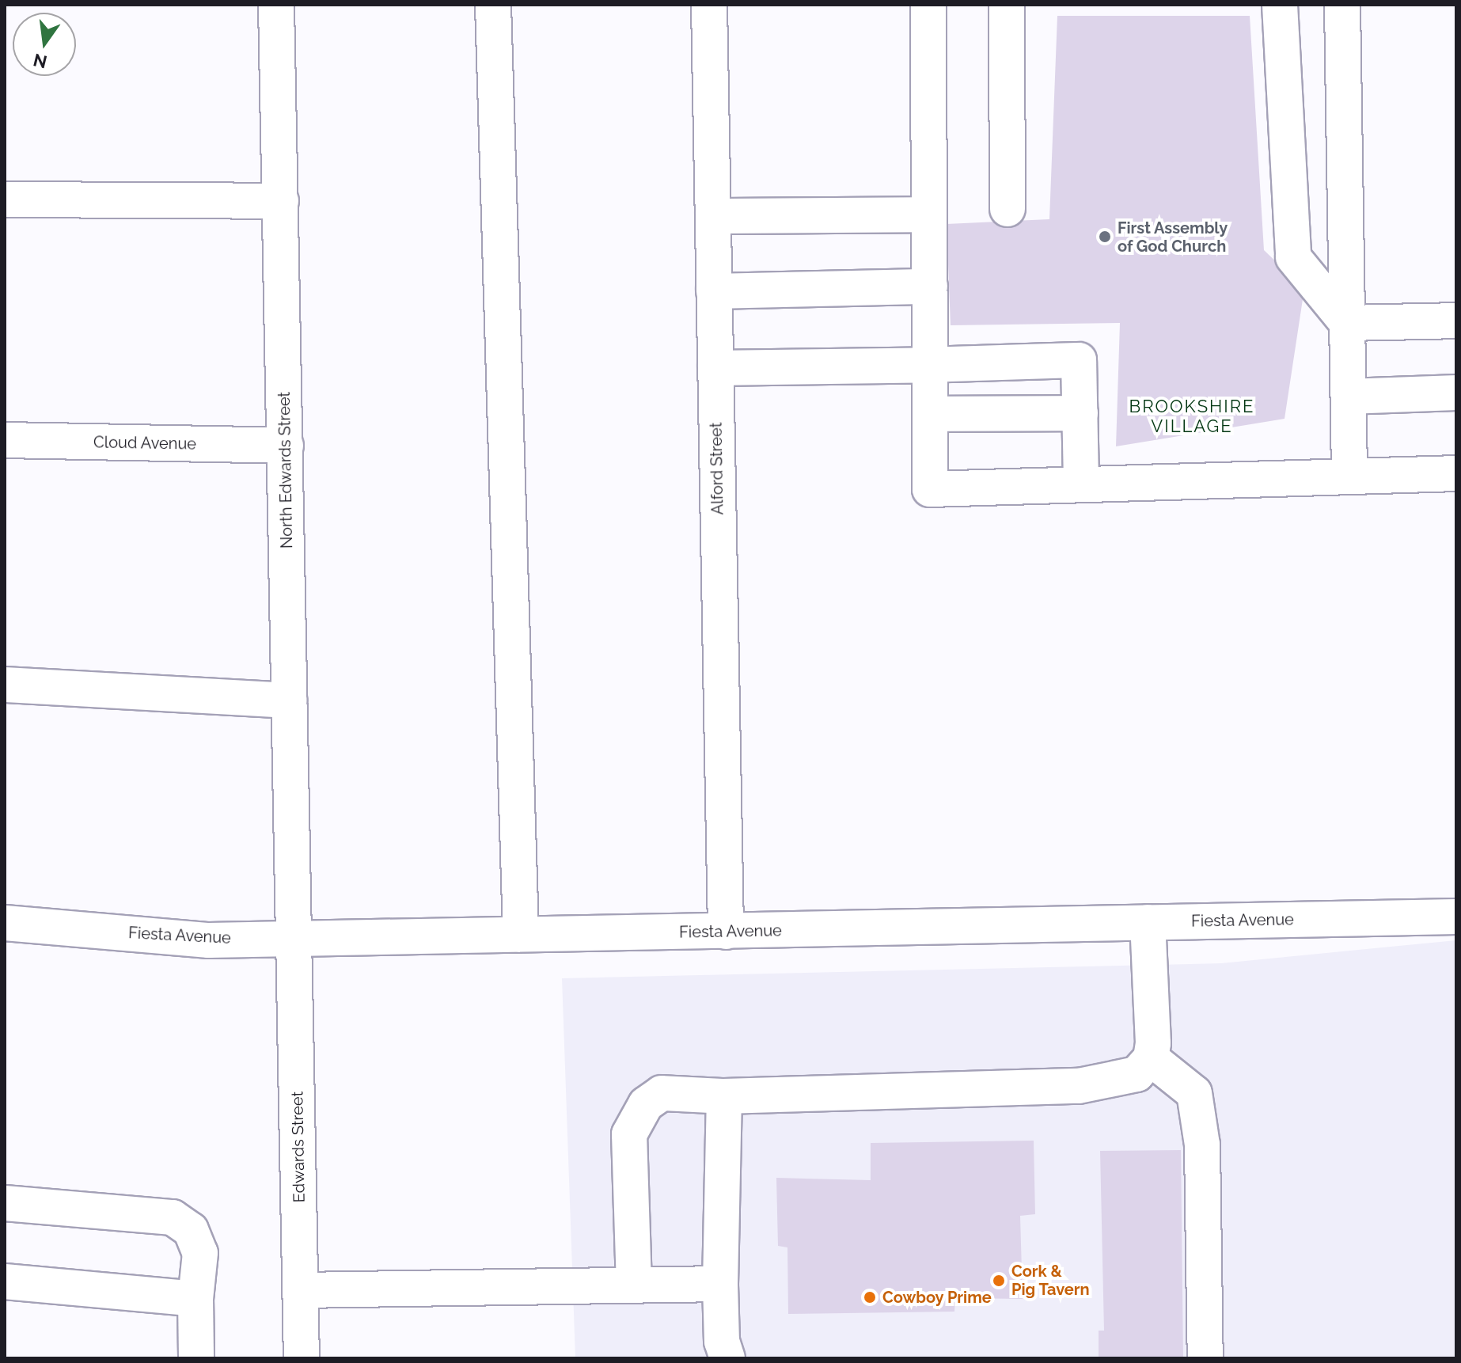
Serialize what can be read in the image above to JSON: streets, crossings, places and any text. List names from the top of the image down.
{
  "streets": {
    "street": [
      "Cloud Avenue",
      "Alford Street",
      "North Edwards Street",
      "Fiesta Avenue",
      "Edwards Street"
    ]
  },
  "crossings": [
    ["Cloud Avenue", "North Edwards Street"],
    ["Alford Street", "Fiesta Avenue"],
    ["North Edwards Street", "Fiesta Avenue"],
    ["North Edwards Street", "Edwards Street"],
    ["Fiesta Avenue", "Edwards Street"]
  ],
  "districts": ["BROOKSHIRE VILLAGE"],
  "places": ["First Assembly of God Church", "Cork & Pig Tavern", "Cowboy Prime"],
  "north": "bottom"
}
